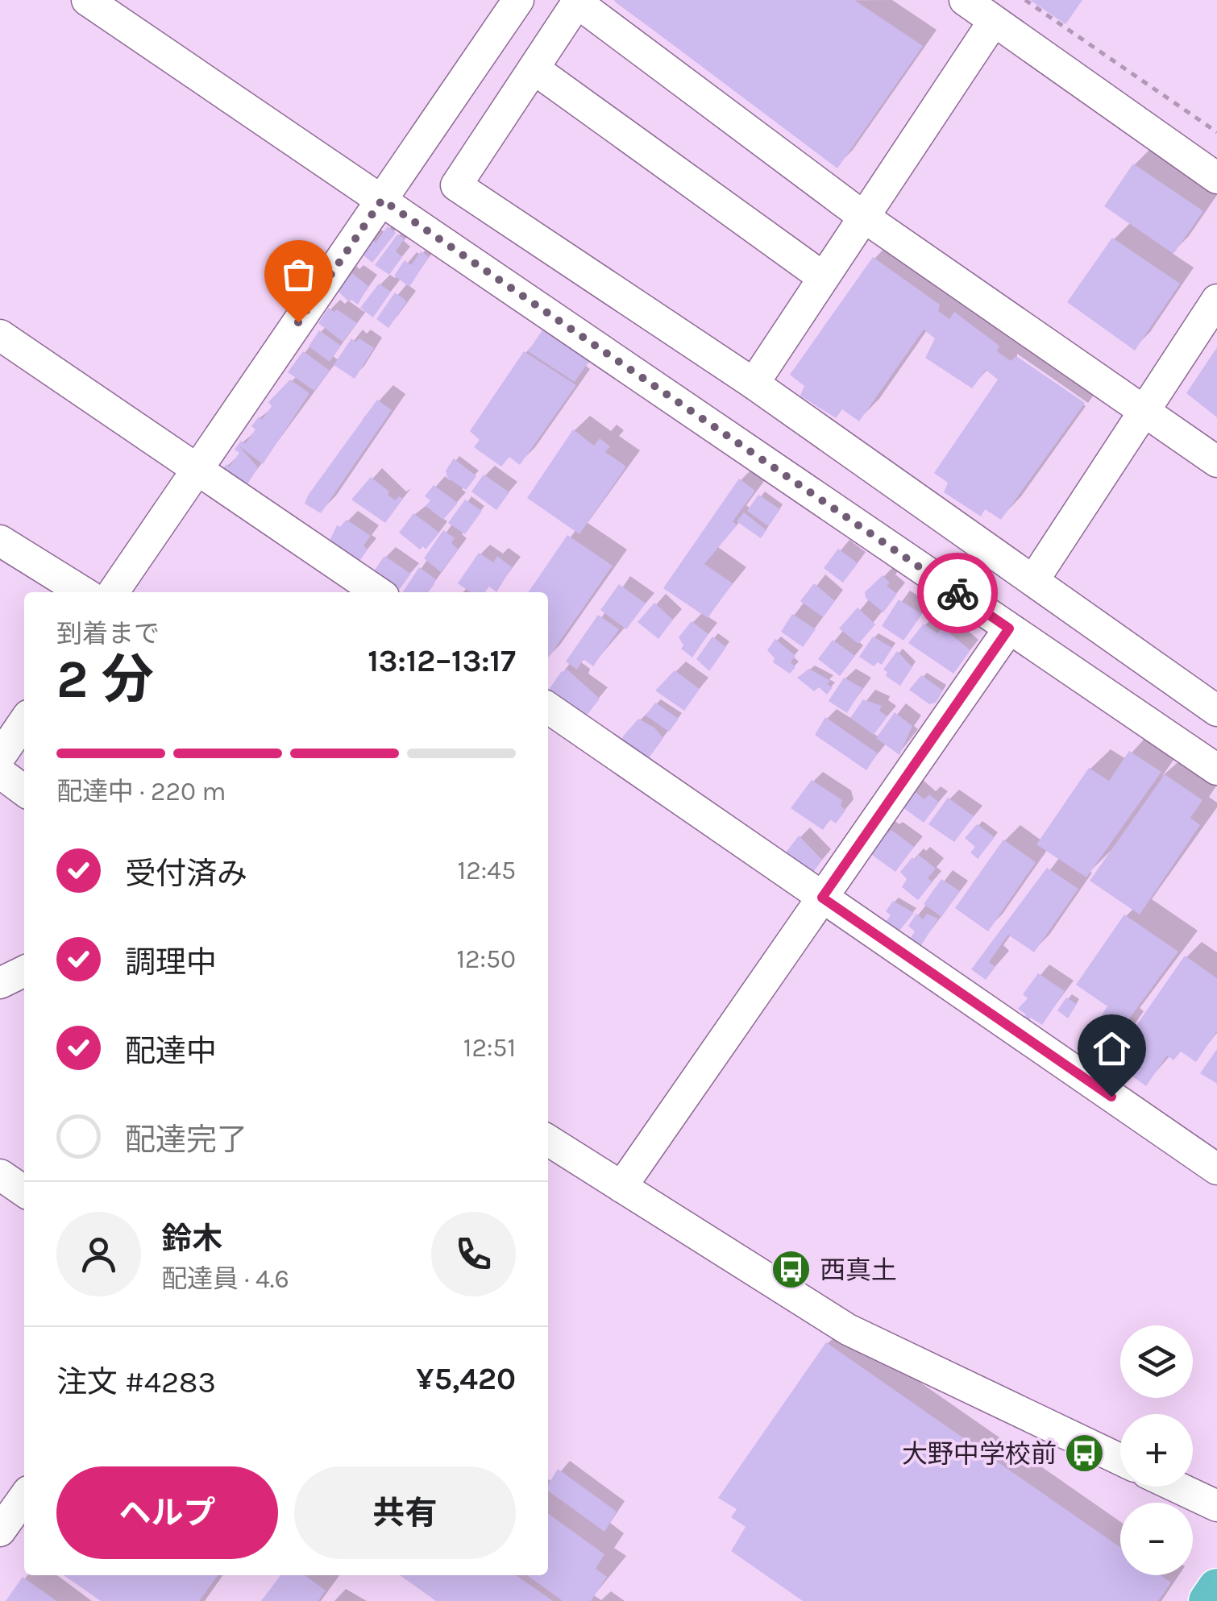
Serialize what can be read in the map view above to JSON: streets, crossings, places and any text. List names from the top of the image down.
{
  "places": {
    "bus stop": ["西真土", "大野中学校前"]
  },
  "page": {
    "heading": ["2 分", "到着まで", "13:12–13:17"],
    "panel": [
      "鈴木",
      "配達員 · 4.6",
      "注文 #4283",
      "¥5,420"
    ],
    "bar": "配達中 · 220 m",
    "list": [
      ["受付済み", "12:45"],
      ["調理中", "12:50"],
      ["配達中", "12:51"],
      "配達完了"
    ],
    "map_buttons": ["+", "−"],
    "buttons": ["ヘルプ", "共有"]
  }
}
